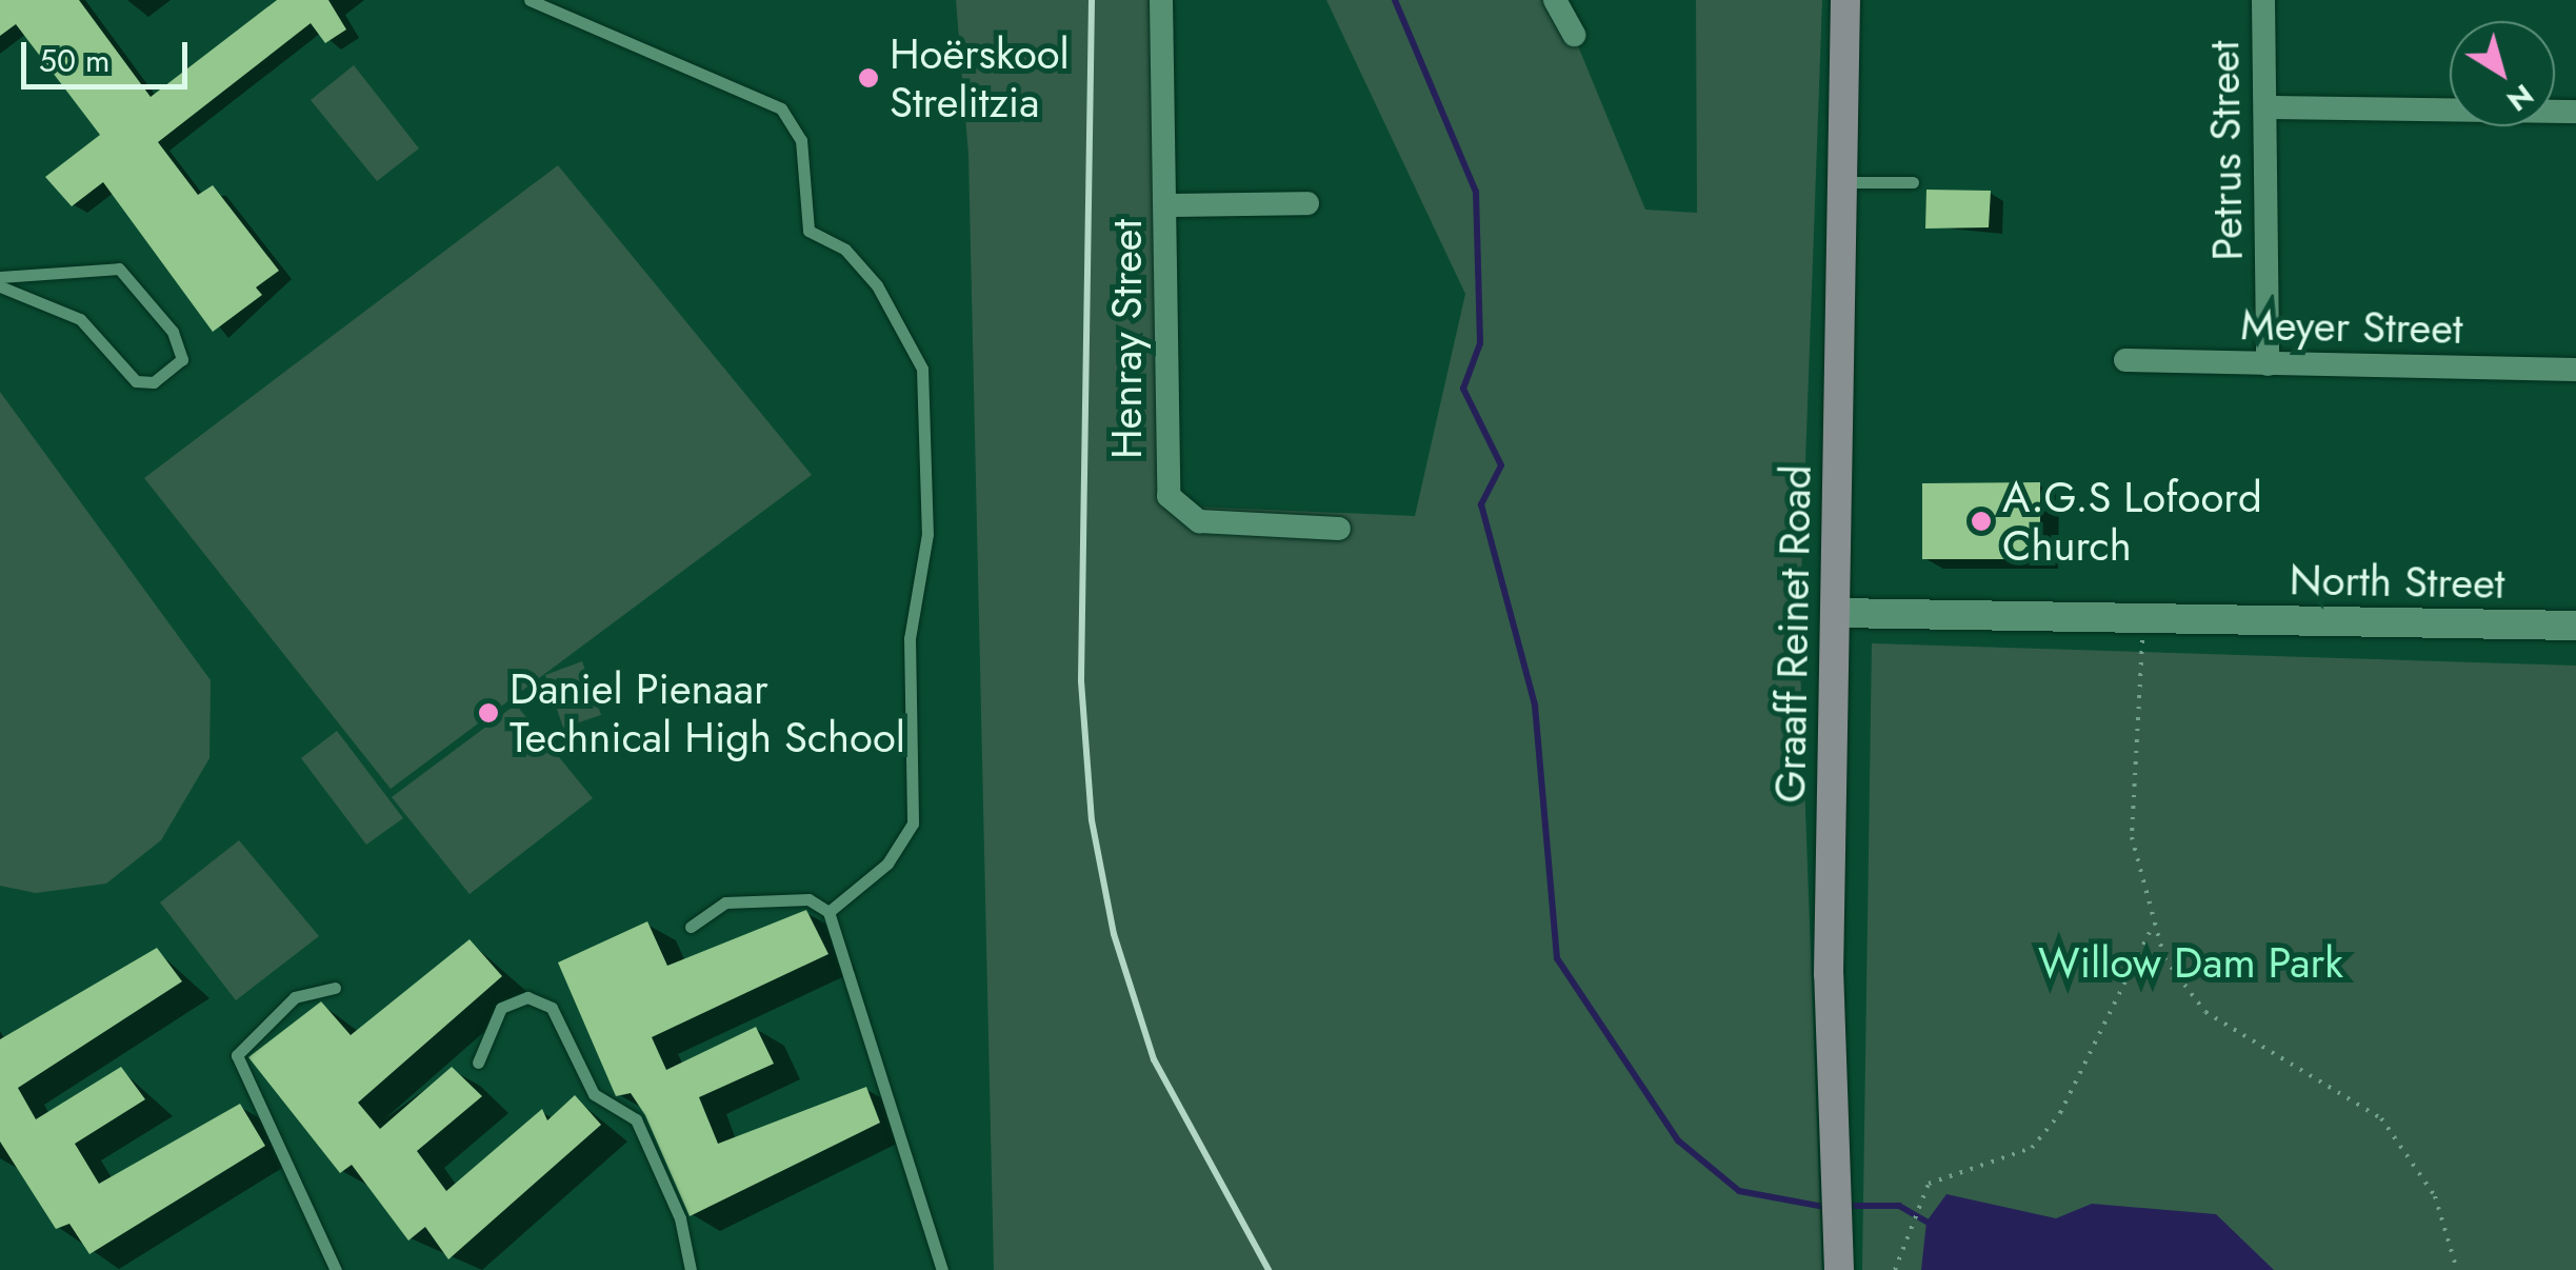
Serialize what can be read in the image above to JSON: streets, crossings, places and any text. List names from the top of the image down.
{
  "streets": {
    "main road": ["Graaff Reinet Road"],
    "street": [
      "Petrus Street",
      "Meyer Street",
      "Henray Street",
      "North Street"
    ]
  },
  "crossings": [
    ["Petrus Street", "Meyer Street"],
    ["North Street", "Graaff Reinet Road"]
  ],
  "parks": ["Willow Dam Park"],
  "places": ["Hoërskool Strelitzia", "A.G.S Lofoord Church", "Daniel Pienaar Technical High School"],
  "scale_bar": "50 m",
  "north": "bottom right"
}
